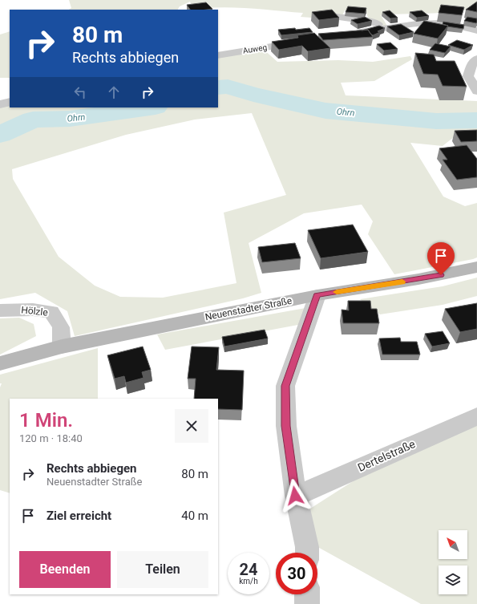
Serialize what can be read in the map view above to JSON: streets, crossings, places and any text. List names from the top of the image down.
{
  "streets": {
    "main road": ["Neuenstadter Straße"],
    "street": ["Auweg", "Hölzle", "Dertelstraße"]
  },
  "crossings": [
    ["Neuenstadter Straße", "Hölzle"]
  ],
  "water": ["Ohrn"],
  "north": "top left",
  "page": {
    "turn": ["80 m", "Rechts abbiegen"],
    "heading": ["1 Min.", "120 m · 18:40"],
    "list": [
      {
        "name": "Rechts abbiegen",
        "note": "Neuenstadter Straße",
        "value": "80 m"
      },
      {
        "name": "Ziel erreicht",
        "value": "40 m"
      }
    ],
    "buttons": ["Beenden", "Teilen"],
    "speed": "24 km/h",
    "limit": "30"
  }
}
